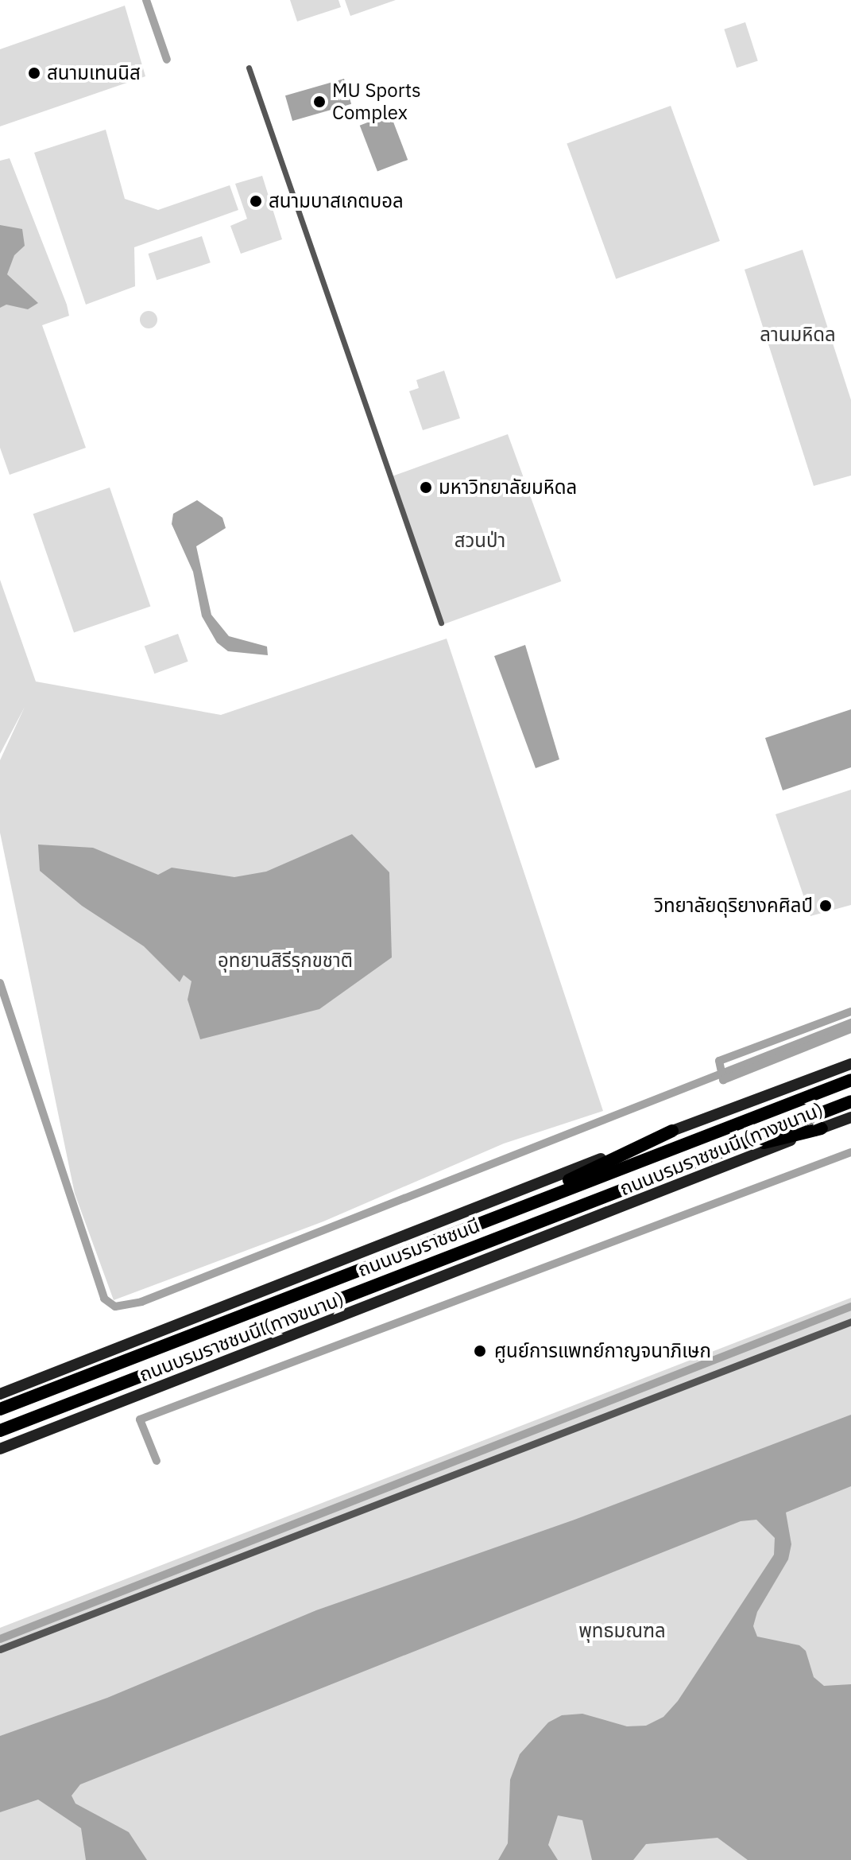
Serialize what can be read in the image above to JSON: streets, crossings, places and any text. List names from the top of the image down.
{
  "streets": {
    "highway": ["ถนนบรมราชชนนี"],
    "main road": ["ถนนบรมราชชนนี (ทางขนาน)"]
  },
  "parks": [
    "ลานมหิดล",
    "สวนป่า",
    "อุทยานสิรีรุกขชาติ",
    "พุทธมณฑล"
  ],
  "places": [
    "สนามเทนนิส",
    "MU Sports Complex",
    "สนามบาสเกตบอล",
    "มหาวิทยาลัยมหิดล",
    "วิทยาลัยดุริยางคศิลป์",
    "ศูนย์การแพทย์กาญจนาภิเษก"
  ]
}
